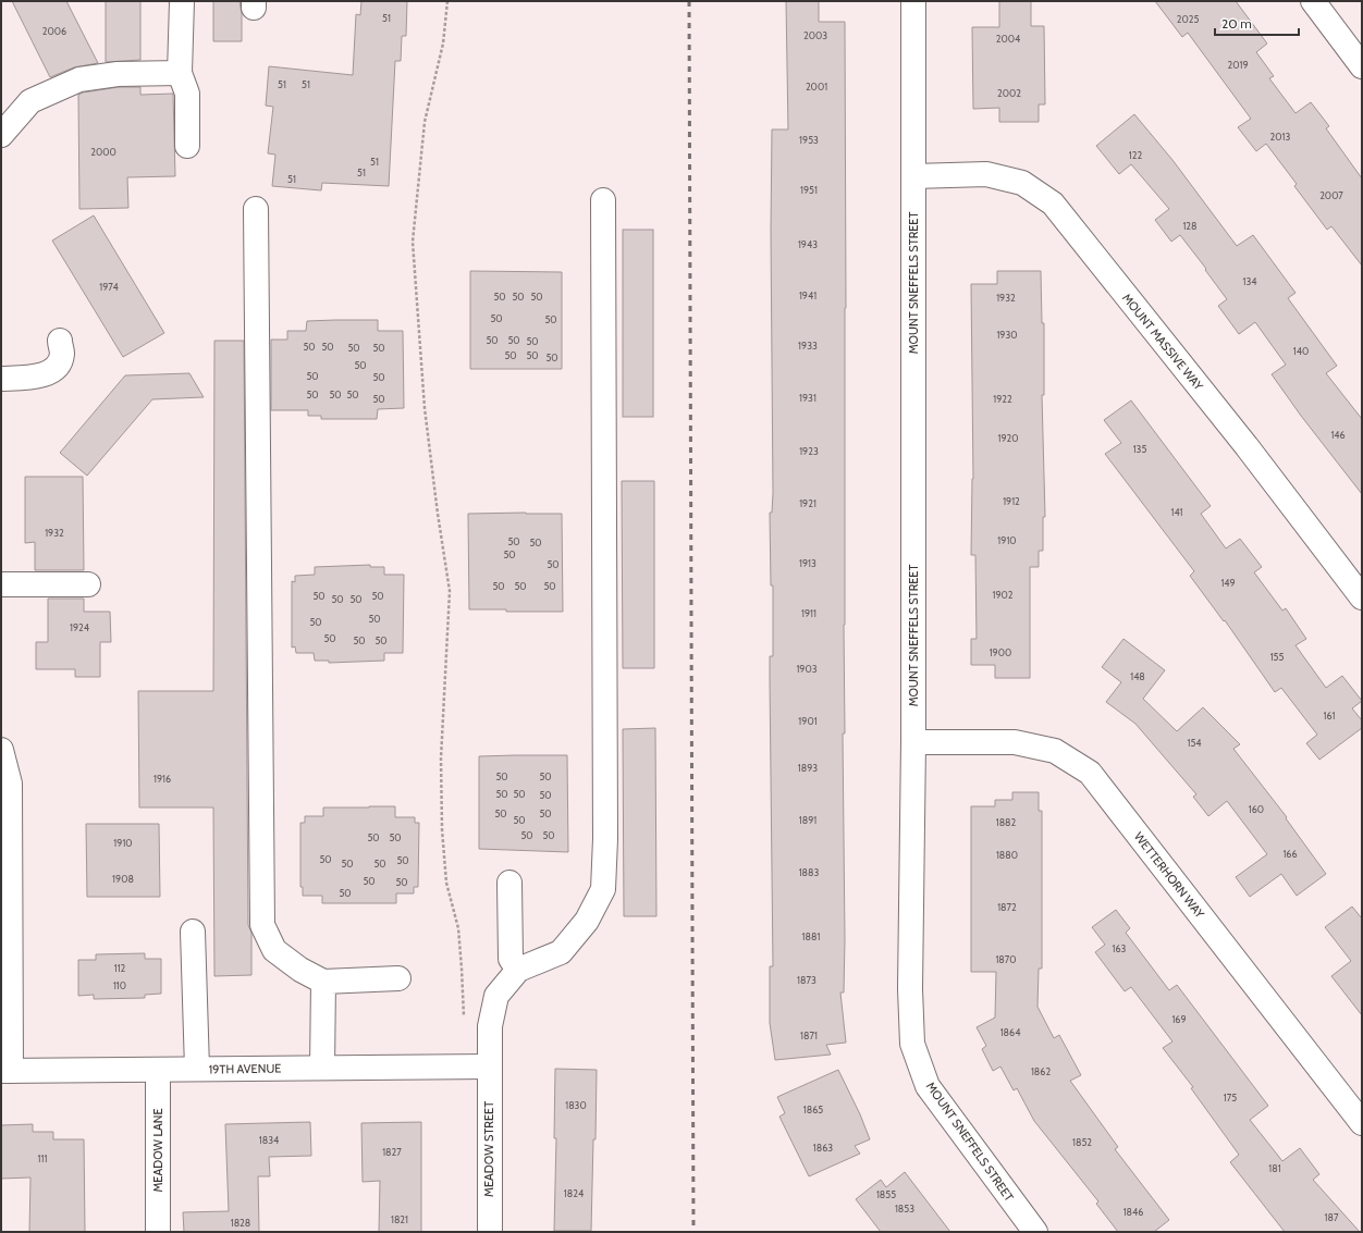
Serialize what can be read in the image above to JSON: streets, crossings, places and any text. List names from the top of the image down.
{
  "streets": {
    "street": [
      "MOUNT SNEFFELS STREET",
      "MOUNT MASSIVE WAY",
      "WETTERHORN WAY",
      "19TH AVENUE",
      "MEADOW STREET",
      "MEADOW LANE"
    ]
  },
  "crossings": [
    ["MOUNT SNEFFELS STREET", "MOUNT MASSIVE WAY"],
    ["MOUNT SNEFFELS STREET", "WETTERHORN WAY"],
    ["19TH AVENUE", "MEADOW STREET"],
    ["19TH AVENUE", "MEADOW LANE"]
  ],
  "house_numbers": [
    "51",
    "2025",
    "2006",
    "2003",
    "2004",
    "2019",
    "51",
    "51",
    "2001",
    "2002",
    "2013",
    "1953",
    "2000",
    "122",
    "51",
    "51",
    "51",
    "1951",
    "2007",
    "128",
    "1943",
    "134",
    "1974",
    "1941",
    "50",
    "50",
    "50",
    "1932",
    "50",
    "50",
    "1930",
    "50",
    "50",
    "50",
    "1933",
    "50",
    "50",
    "50",
    "50",
    "140",
    "50",
    "50",
    "50",
    "50",
    "50",
    "50",
    "50",
    "50",
    "50",
    "1931",
    "50",
    "1922",
    "146",
    "1920",
    "135",
    "1923",
    "1912",
    "1921",
    "141",
    "1932",
    "1910",
    "50",
    "50",
    "50",
    "1913",
    "50",
    "149",
    "50",
    "50",
    "50",
    "1902",
    "50",
    "50",
    "50",
    "50",
    "1911",
    "50",
    "50",
    "1924",
    "50",
    "50",
    "50",
    "1900",
    "155",
    "1903",
    "148",
    "161",
    "1901",
    "154",
    "1893",
    "50",
    "50",
    "1916",
    "50",
    "50",
    "50",
    "160",
    "50",
    "50",
    "50",
    "1891",
    "1882",
    "50",
    "50",
    "50",
    "50",
    "1910",
    "166",
    "1880",
    "50",
    "50",
    "50",
    "50",
    "1883",
    "1908",
    "50",
    "50",
    "50",
    "1872",
    "1881",
    "163",
    "1870",
    "112",
    "1873",
    "110",
    "169",
    "1864",
    "1871",
    "1862",
    "175",
    "1830",
    "1865",
    "1834",
    "1852",
    "1863",
    "1827",
    "111",
    "181",
    "1824",
    "1855",
    "1853",
    "1846",
    "187",
    "1821",
    "1828"
  ],
  "scale_bar": "20 m"
}
